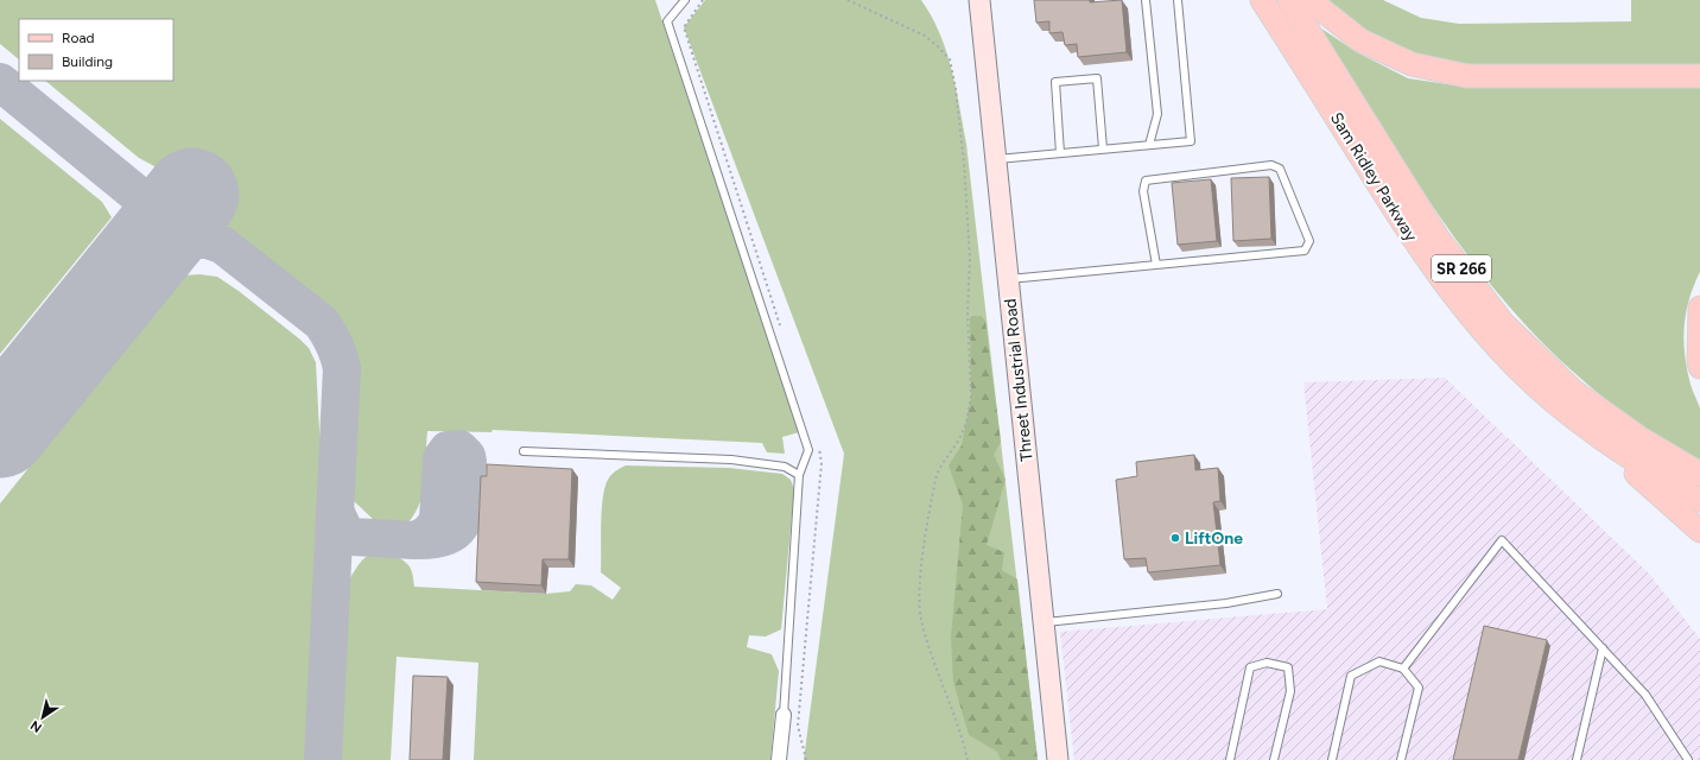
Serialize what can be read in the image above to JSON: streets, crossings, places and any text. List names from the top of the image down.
{
  "streets": {
    "main road": ["Sam Ridley Parkway", "SR 266"],
    "street": ["Threet Industrial Road"]
  },
  "places": ["LiftOne"],
  "legend": ["Road", "Building"],
  "north": "bottom left"
}
